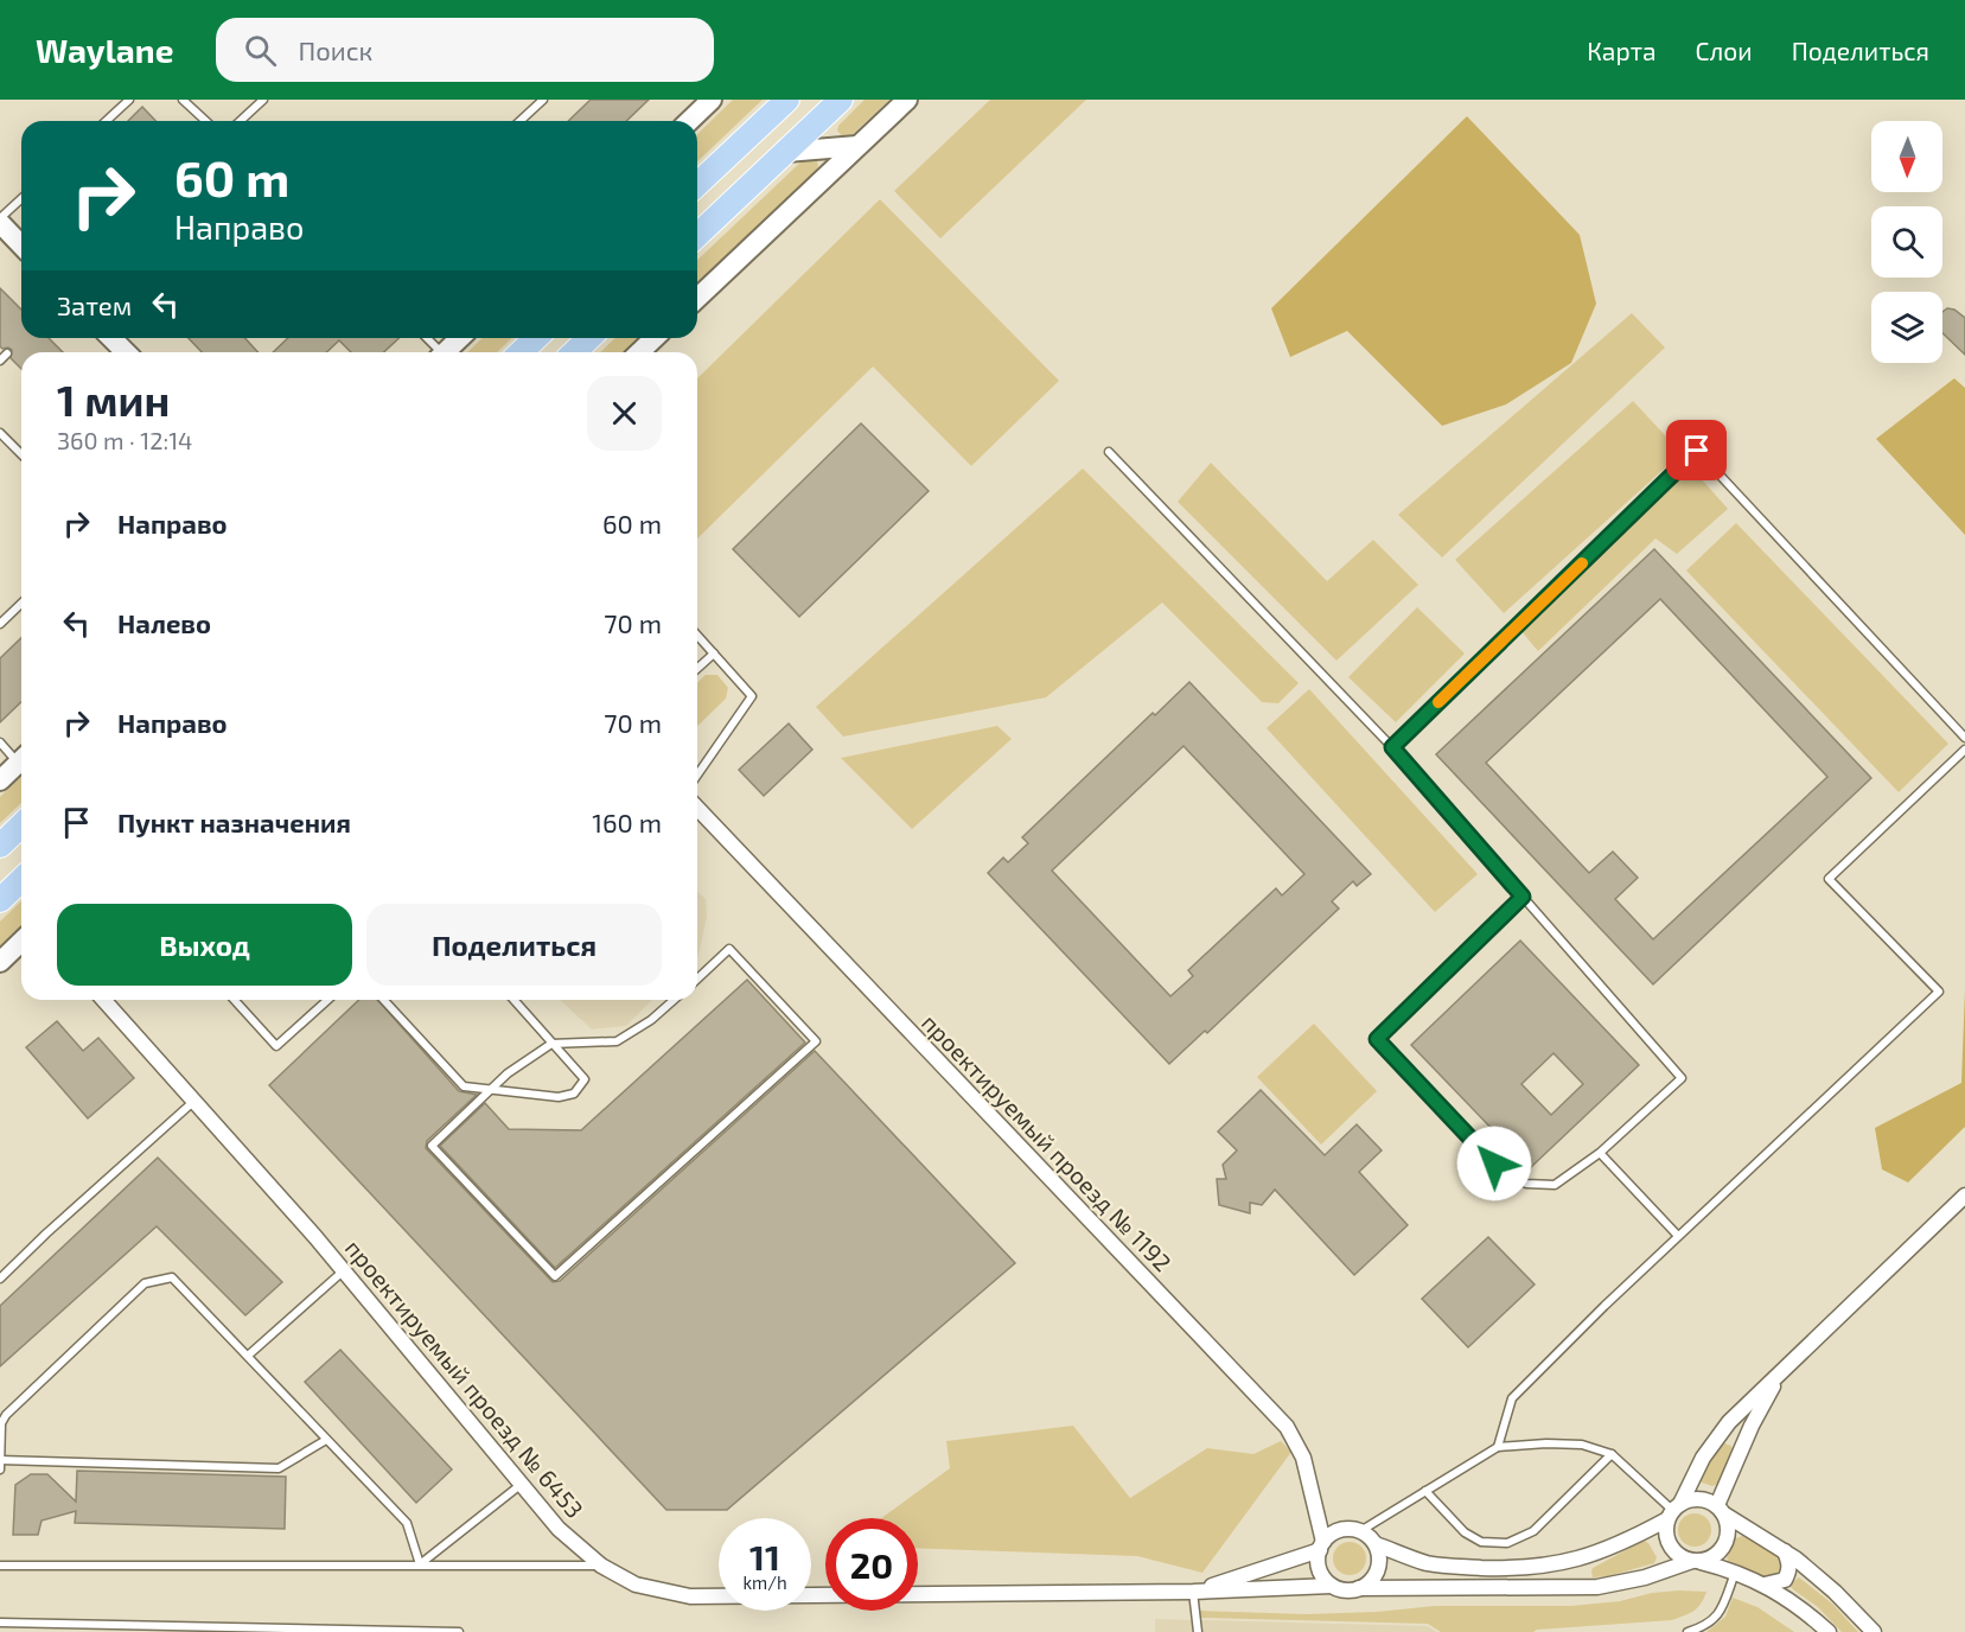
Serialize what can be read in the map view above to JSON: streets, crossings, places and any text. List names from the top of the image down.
{
  "streets": {
    "street": ["проектируемый проезд № 1192", "проектируемый проезд № 6453"]
  },
  "crossings": [
    ["проектируемый проезд № 1192", "проектируемый проезд № 6453"]
  ],
  "north": "bottom",
  "page": {
    "header": "Waylane",
    "search": "Поиск",
    "nav": ["Карта", "Слои", "Поделиться"],
    "turn": ["60 m", "Направо"],
    "then": "Затем",
    "heading": ["1 мин", "360 m · 12:14"],
    "list": [
      {
        "name": "Направо",
        "value": "60 m"
      },
      {
        "name": "Налево",
        "value": "70 m"
      },
      {
        "name": "Направо",
        "value": "70 m"
      },
      {
        "name": "Пункт назначения",
        "value": "160 m"
      }
    ],
    "buttons": ["Выход", "Поделиться"],
    "speed": "11 km/h",
    "limit": "20"
  }
}
